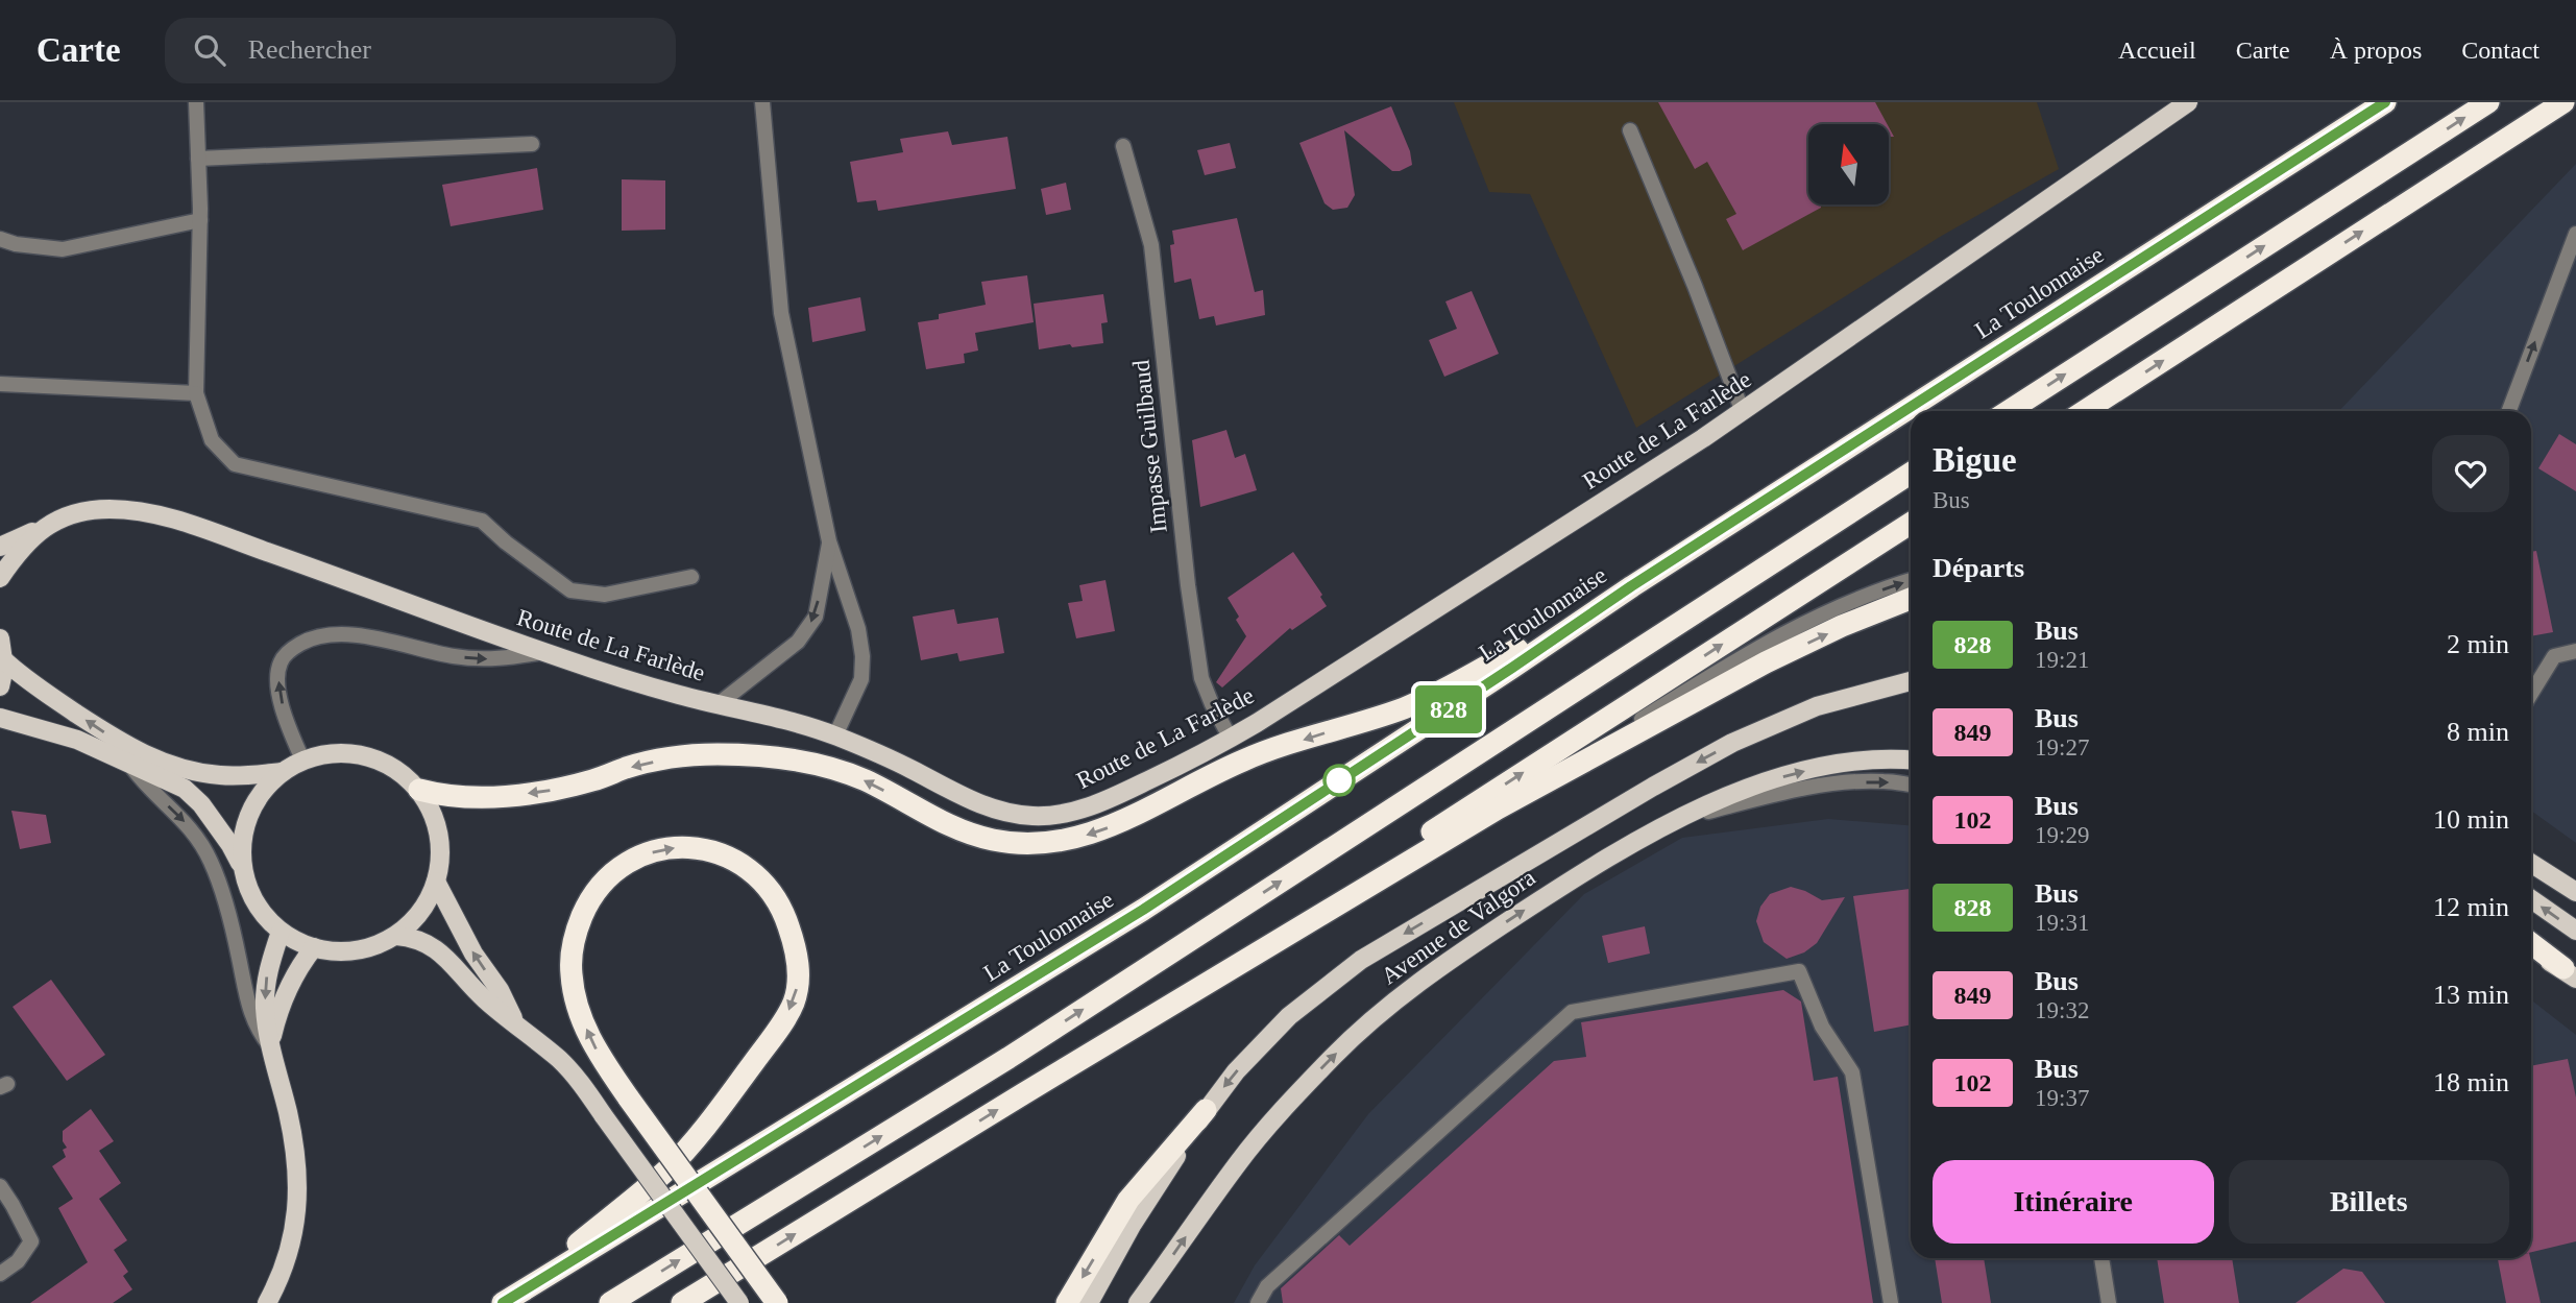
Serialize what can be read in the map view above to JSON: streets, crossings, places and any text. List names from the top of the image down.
{
  "streets": {
    "highway": ["La Toulonnaise"],
    "main road": ["Route de La Farlède", "Avenue de Valgora"],
    "street": ["Impasse Guilbaud"]
  },
  "crossings": [
    ["Route de La Farlède", "Impasse Guilbaud"]
  ],
  "lines": ["bus line 828"],
  "north": "top",
  "page": {
    "header": "Carte",
    "search": "Rechercher",
    "nav": [
      "Accueil",
      "Carte",
      "À propos",
      "Contact"
    ],
    "on_map": "828",
    "heading": [
      ["Bigue", "Bus"],
      "Départs"
    ],
    "list": [
      {
        "mark": "828",
        "name": "Bus",
        "note": "19:21",
        "value": "2 min"
      },
      {
        "mark": "849",
        "name": "Bus",
        "note": "19:27",
        "value": "8 min"
      },
      {
        "mark": "102",
        "name": "Bus",
        "note": "19:29",
        "value": "10 min"
      },
      {
        "mark": "828",
        "name": "Bus",
        "note": "19:31",
        "value": "12 min"
      },
      {
        "mark": "849",
        "name": "Bus",
        "note": "19:32",
        "value": "13 min"
      },
      {
        "mark": "102",
        "name": "Bus",
        "note": "19:37",
        "value": "18 min"
      }
    ],
    "buttons": ["Itinéraire", "Billets"]
  }
}
